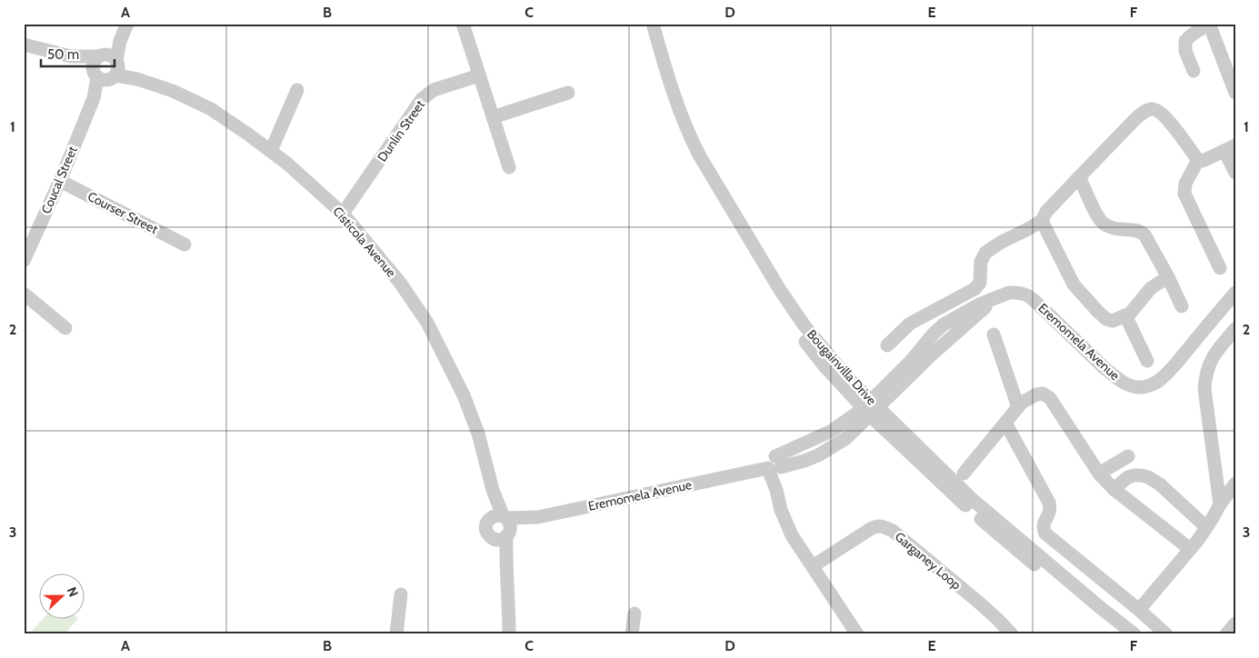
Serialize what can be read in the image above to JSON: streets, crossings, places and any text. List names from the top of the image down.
{
  "streets": {
    "street": [
      "Dunlin Street",
      "Coucal Street",
      "Courser Street",
      "Cisticola Avenue",
      "Eremomela Avenue",
      "Bougainvilla Drive",
      "Garganey Loop"
    ]
  },
  "crossings": [
    ["Dunlin Street", "Cisticola Avenue"],
    ["Coucal Street", "Courser Street"],
    ["Coucal Street", "Cisticola Avenue"],
    ["Cisticola Avenue", "Eremomela Avenue"],
    ["Eremomela Avenue", "Bougainvilla Drive"]
  ],
  "scale_bar": "50 m",
  "north": "right",
  "grid": {
    "columns": [
      "A",
      "B",
      "C",
      "D",
      "E",
      "F"
    ],
    "rows": ["1", "2", "3"]
  }
}
